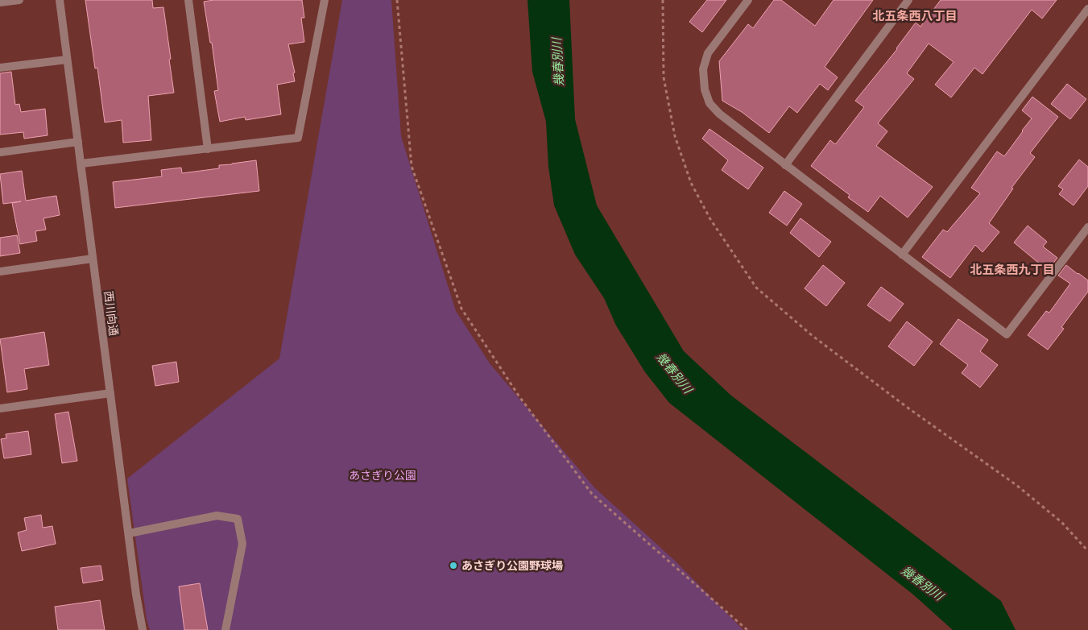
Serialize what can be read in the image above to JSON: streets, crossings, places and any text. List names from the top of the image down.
{
  "streets": {
    "street": ["西川向通"]
  },
  "districts": ["北五条西八丁目", "北五条西九丁目"],
  "water": ["幾春別川"],
  "parks": ["あさぎり公園"],
  "places": ["あさぎり公園野球場"]
}
